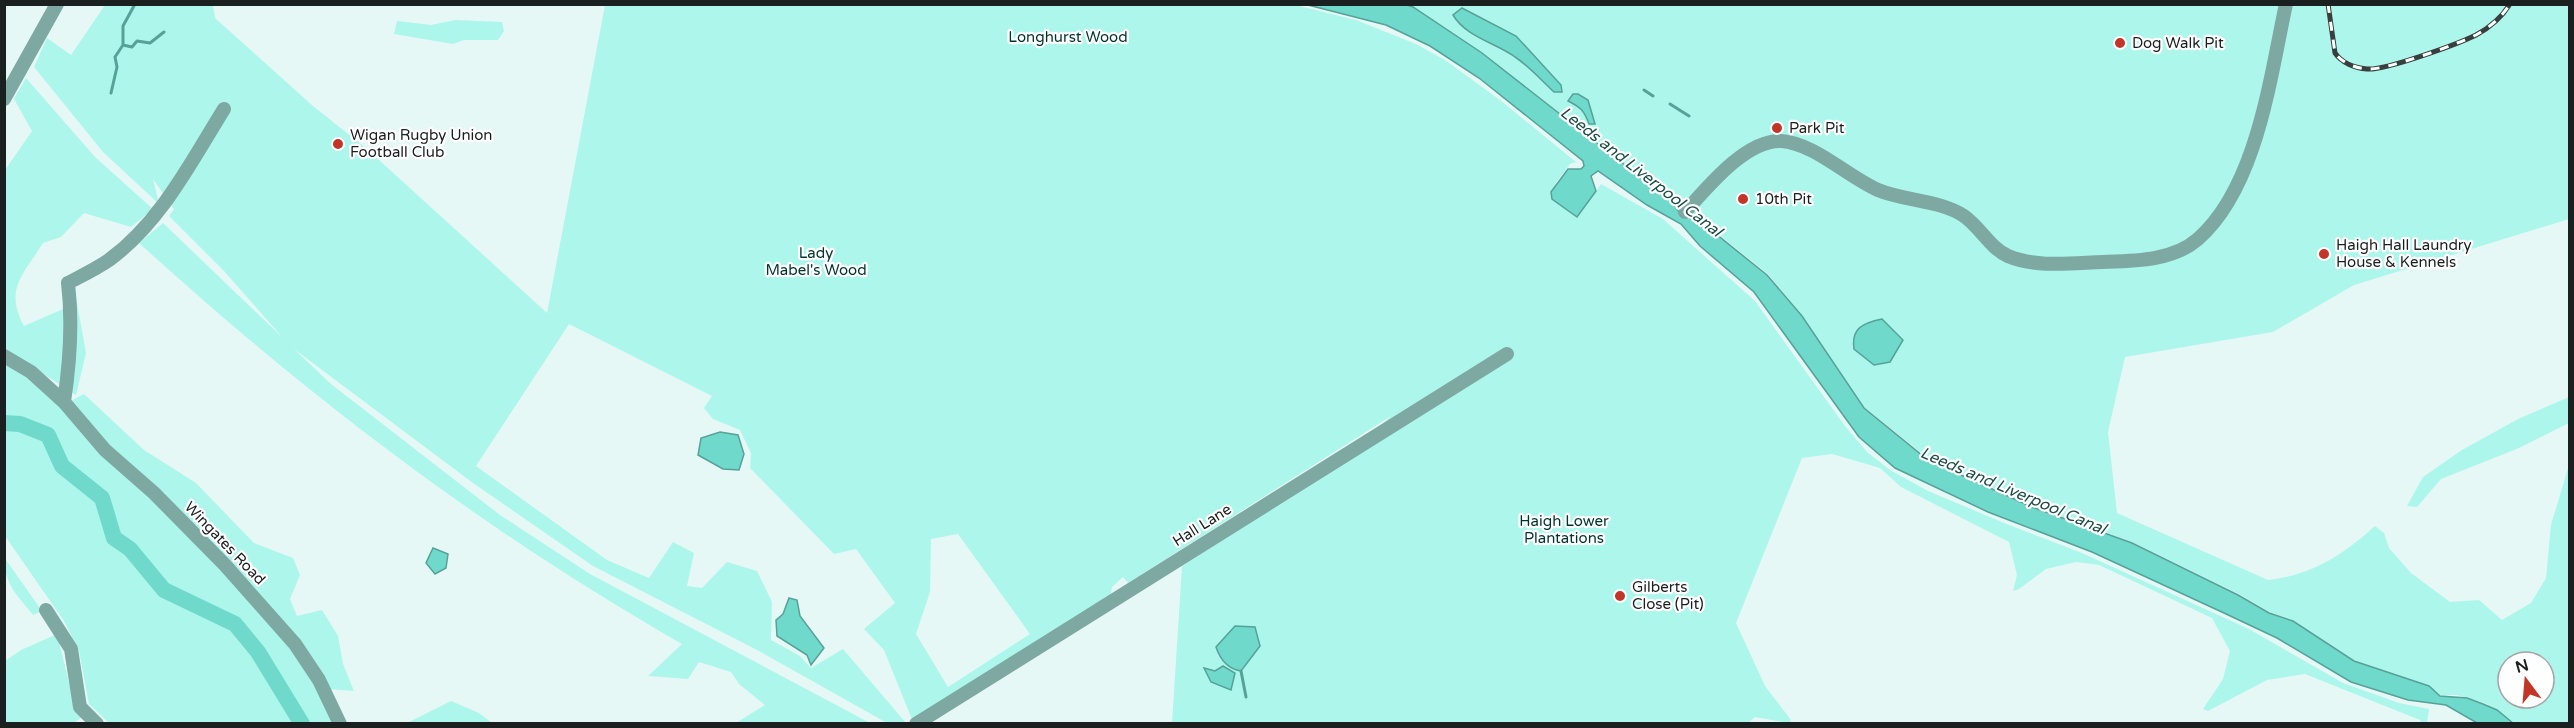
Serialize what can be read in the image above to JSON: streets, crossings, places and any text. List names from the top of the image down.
{
  "streets": {
    "street": ["Hall Lane", "Wingates Road"]
  },
  "water": ["Leeds and Liverpool Canal"],
  "parks": ["Longhurst Wood", "Lady Mabel's Wood", "Haigh Lower Plantations"],
  "places": [
    "Dog Walk Pit",
    "Park Pit",
    "Wigan Rugby Union Football Club",
    "10th Pit",
    "Haigh Hall Laundry House & Kennels",
    "Gilberts Close (Pit)"
  ],
  "north": "top"
}
